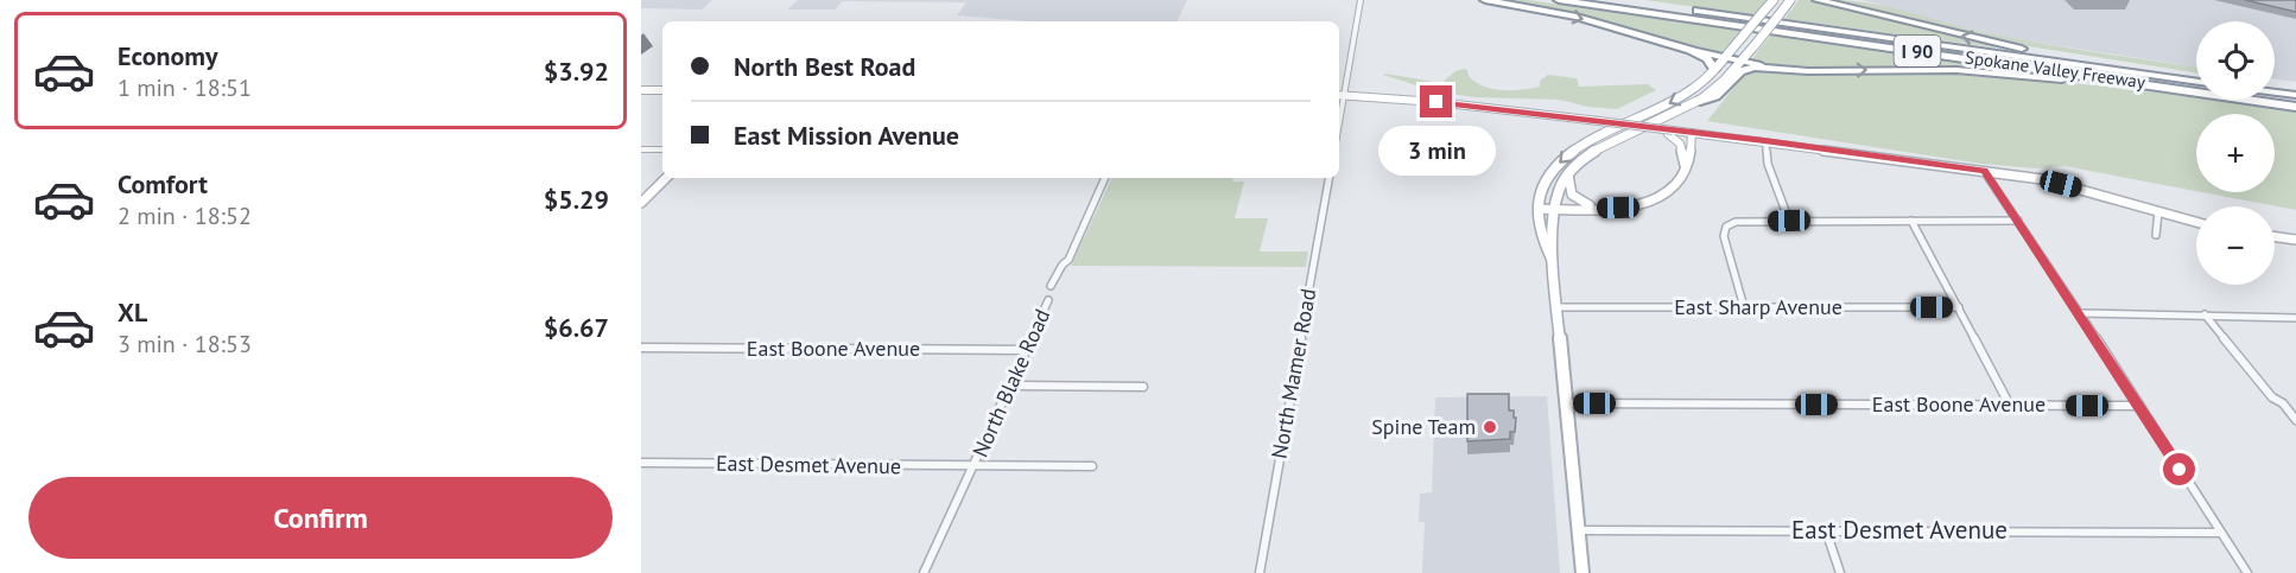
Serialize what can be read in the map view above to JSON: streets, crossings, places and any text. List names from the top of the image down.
{
  "streets": {
    "highway": ["I 90", "Spokane Valley Freeway"],
    "street": [
      "East Sharp Avenue",
      "East Boone Avenue",
      "North Mamer Road",
      "North Blake Road",
      "East Desmet Avenue"
    ]
  },
  "crossings": [
    ["East Boone Avenue", "North Blake Road"],
    ["North Blake Road", "East Desmet Avenue"]
  ],
  "places": ["Spine Team"],
  "page": {
    "list": [
      {
        "name": "Economy",
        "note": "1 min · 18:51",
        "value": "$3.92"
      },
      {
        "name": "Comfort",
        "note": "2 min · 18:52",
        "value": "$5.29"
      },
      {
        "name": "XL",
        "note": "3 min · 18:53",
        "value": "$6.67"
      }
    ],
    "map_buttons": ["+", "−"],
    "banner": ["North Best Road", "East Mission Avenue"],
    "bubble": "3 min",
    "buttons": "Confirm"
  }
}
